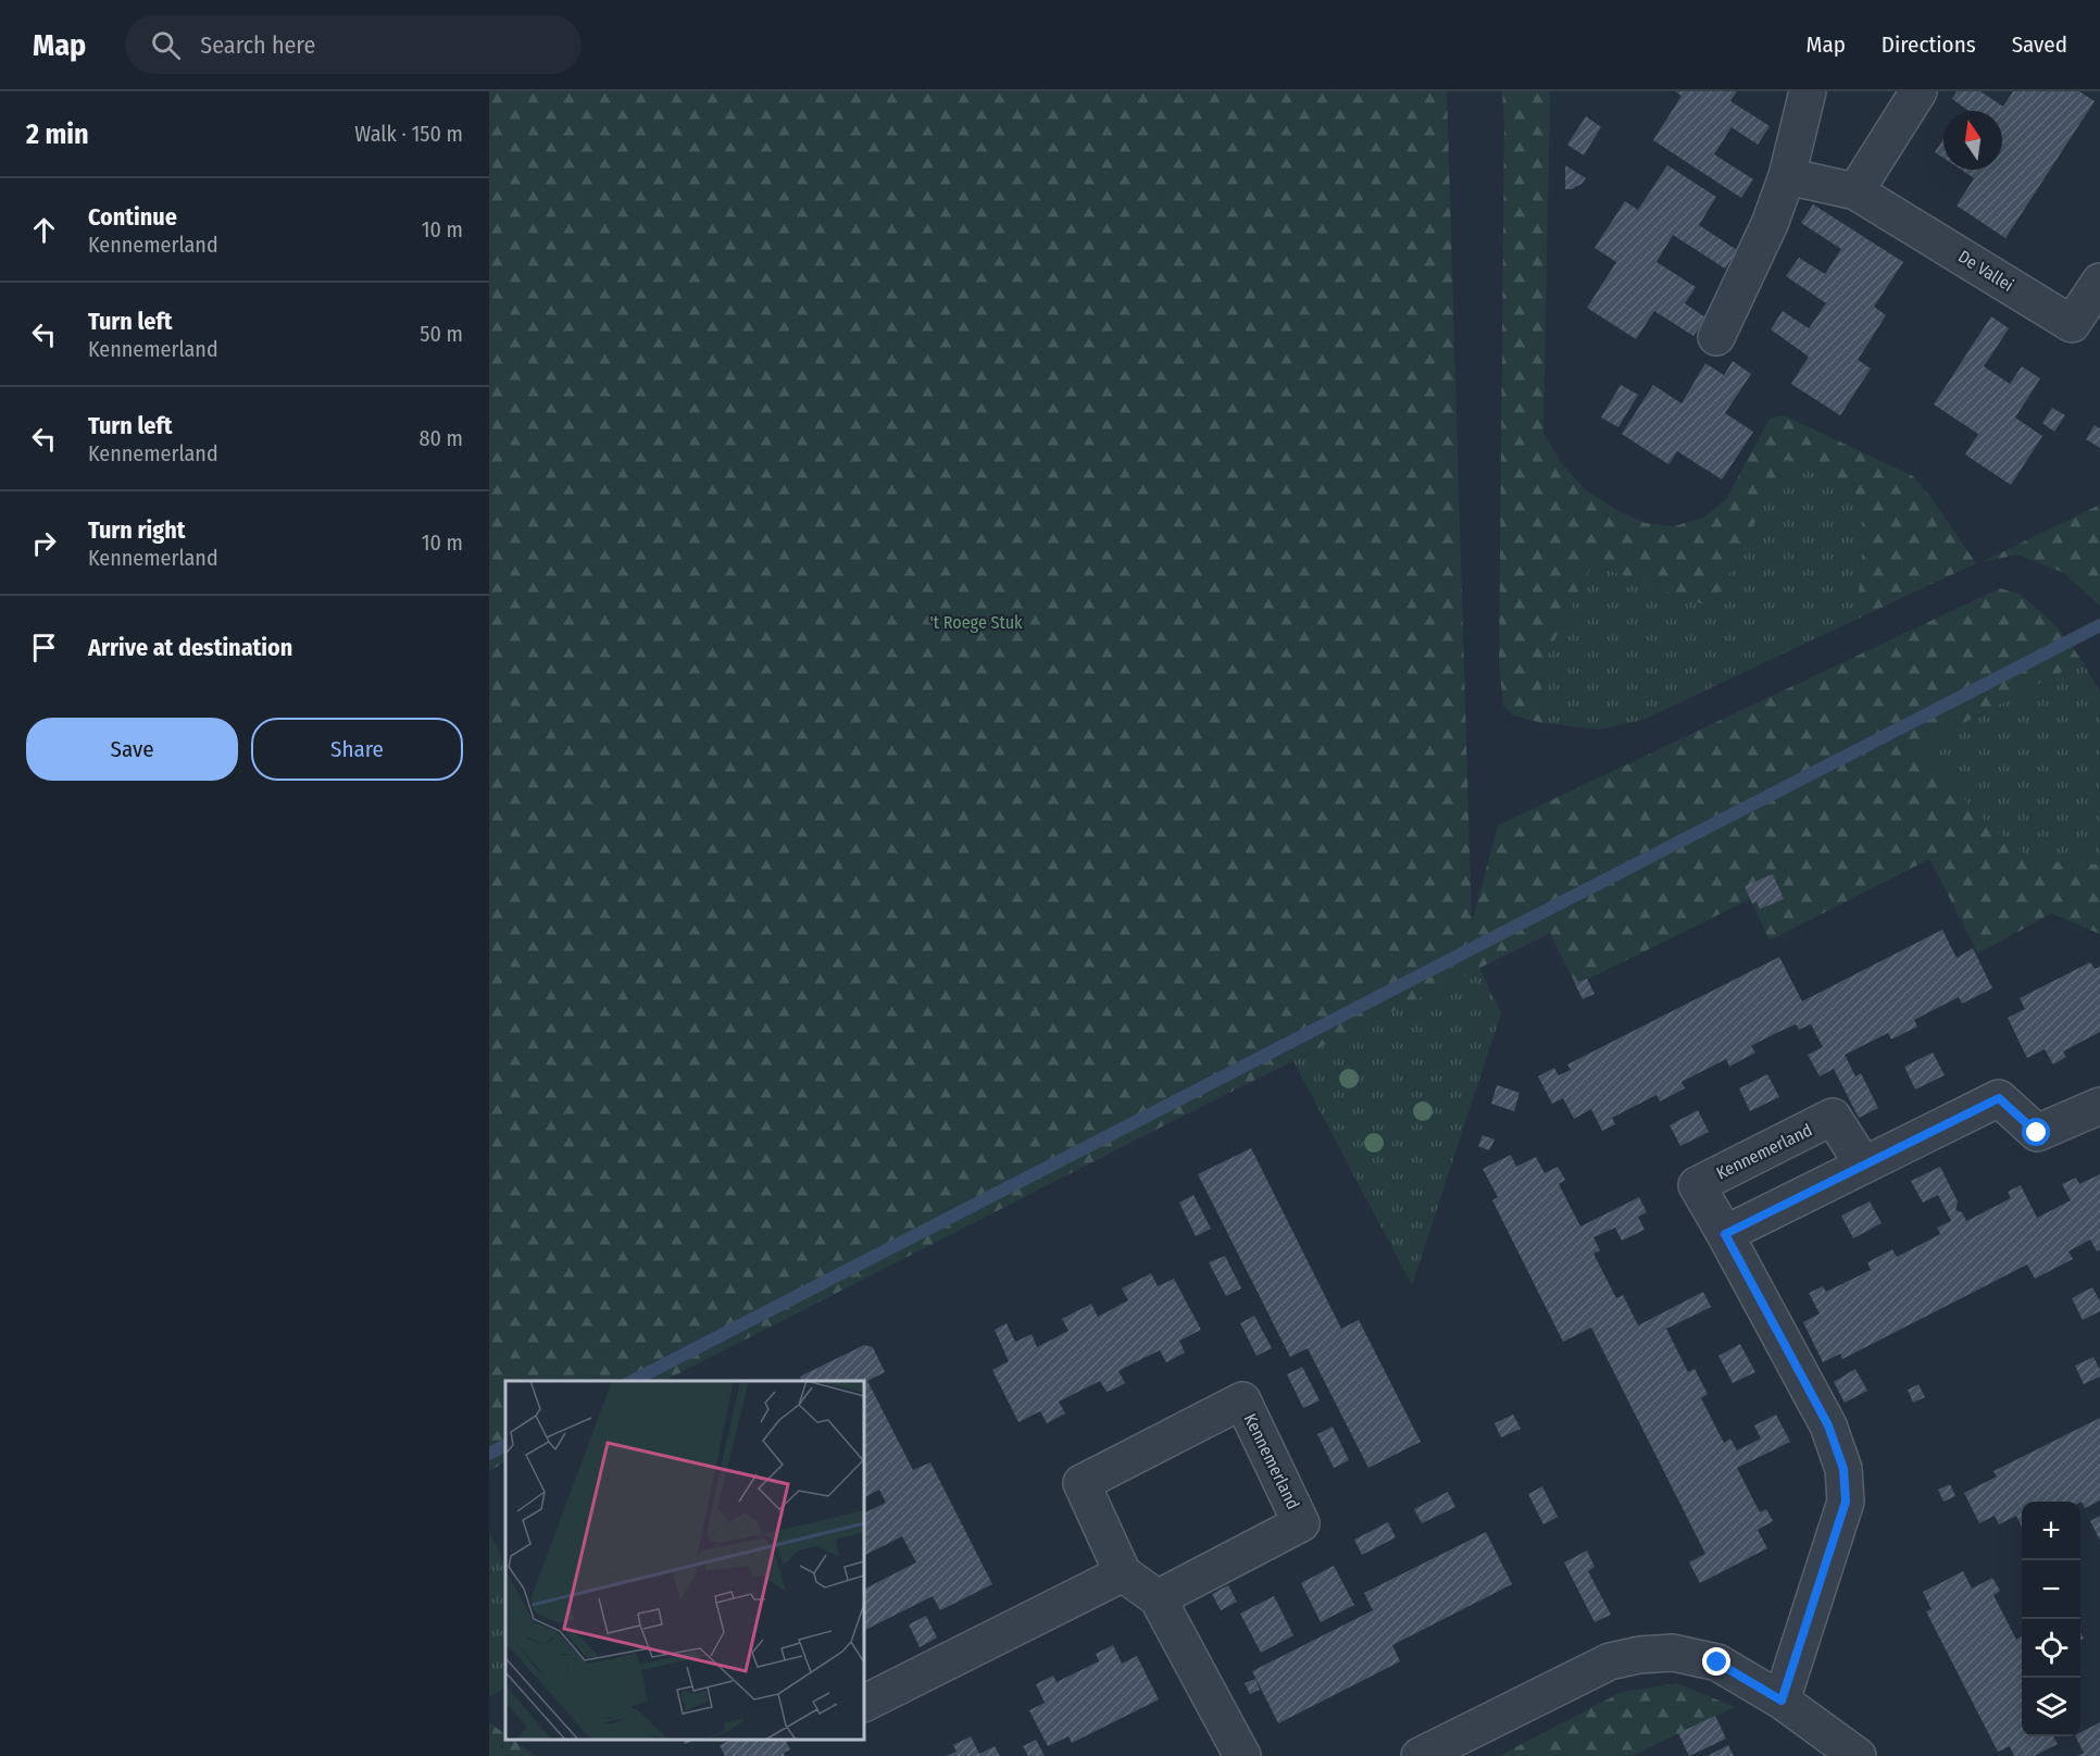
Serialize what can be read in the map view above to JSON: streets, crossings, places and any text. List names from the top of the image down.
{
  "streets": {
    "street": ["De Vallei", "Kennemerland"]
  },
  "parks": ["'t Roege Stuk"],
  "north": "top",
  "page": {
    "header": "Map",
    "search": "Search here",
    "nav": ["Map", "Directions", "Saved"],
    "heading": ["2 min", "Walk · 150 m"],
    "list": [
      ["Continue", "Kennemerland", "10 m"],
      ["Turn left", "Kennemerland", "50 m"],
      ["Turn left", "Kennemerland", "80 m"],
      ["Turn right", "Kennemerland", "10 m"],
      "Arrive at destination"
    ],
    "buttons": ["Save", "Share"],
    "map_buttons": ["+", "−"]
  }
}
